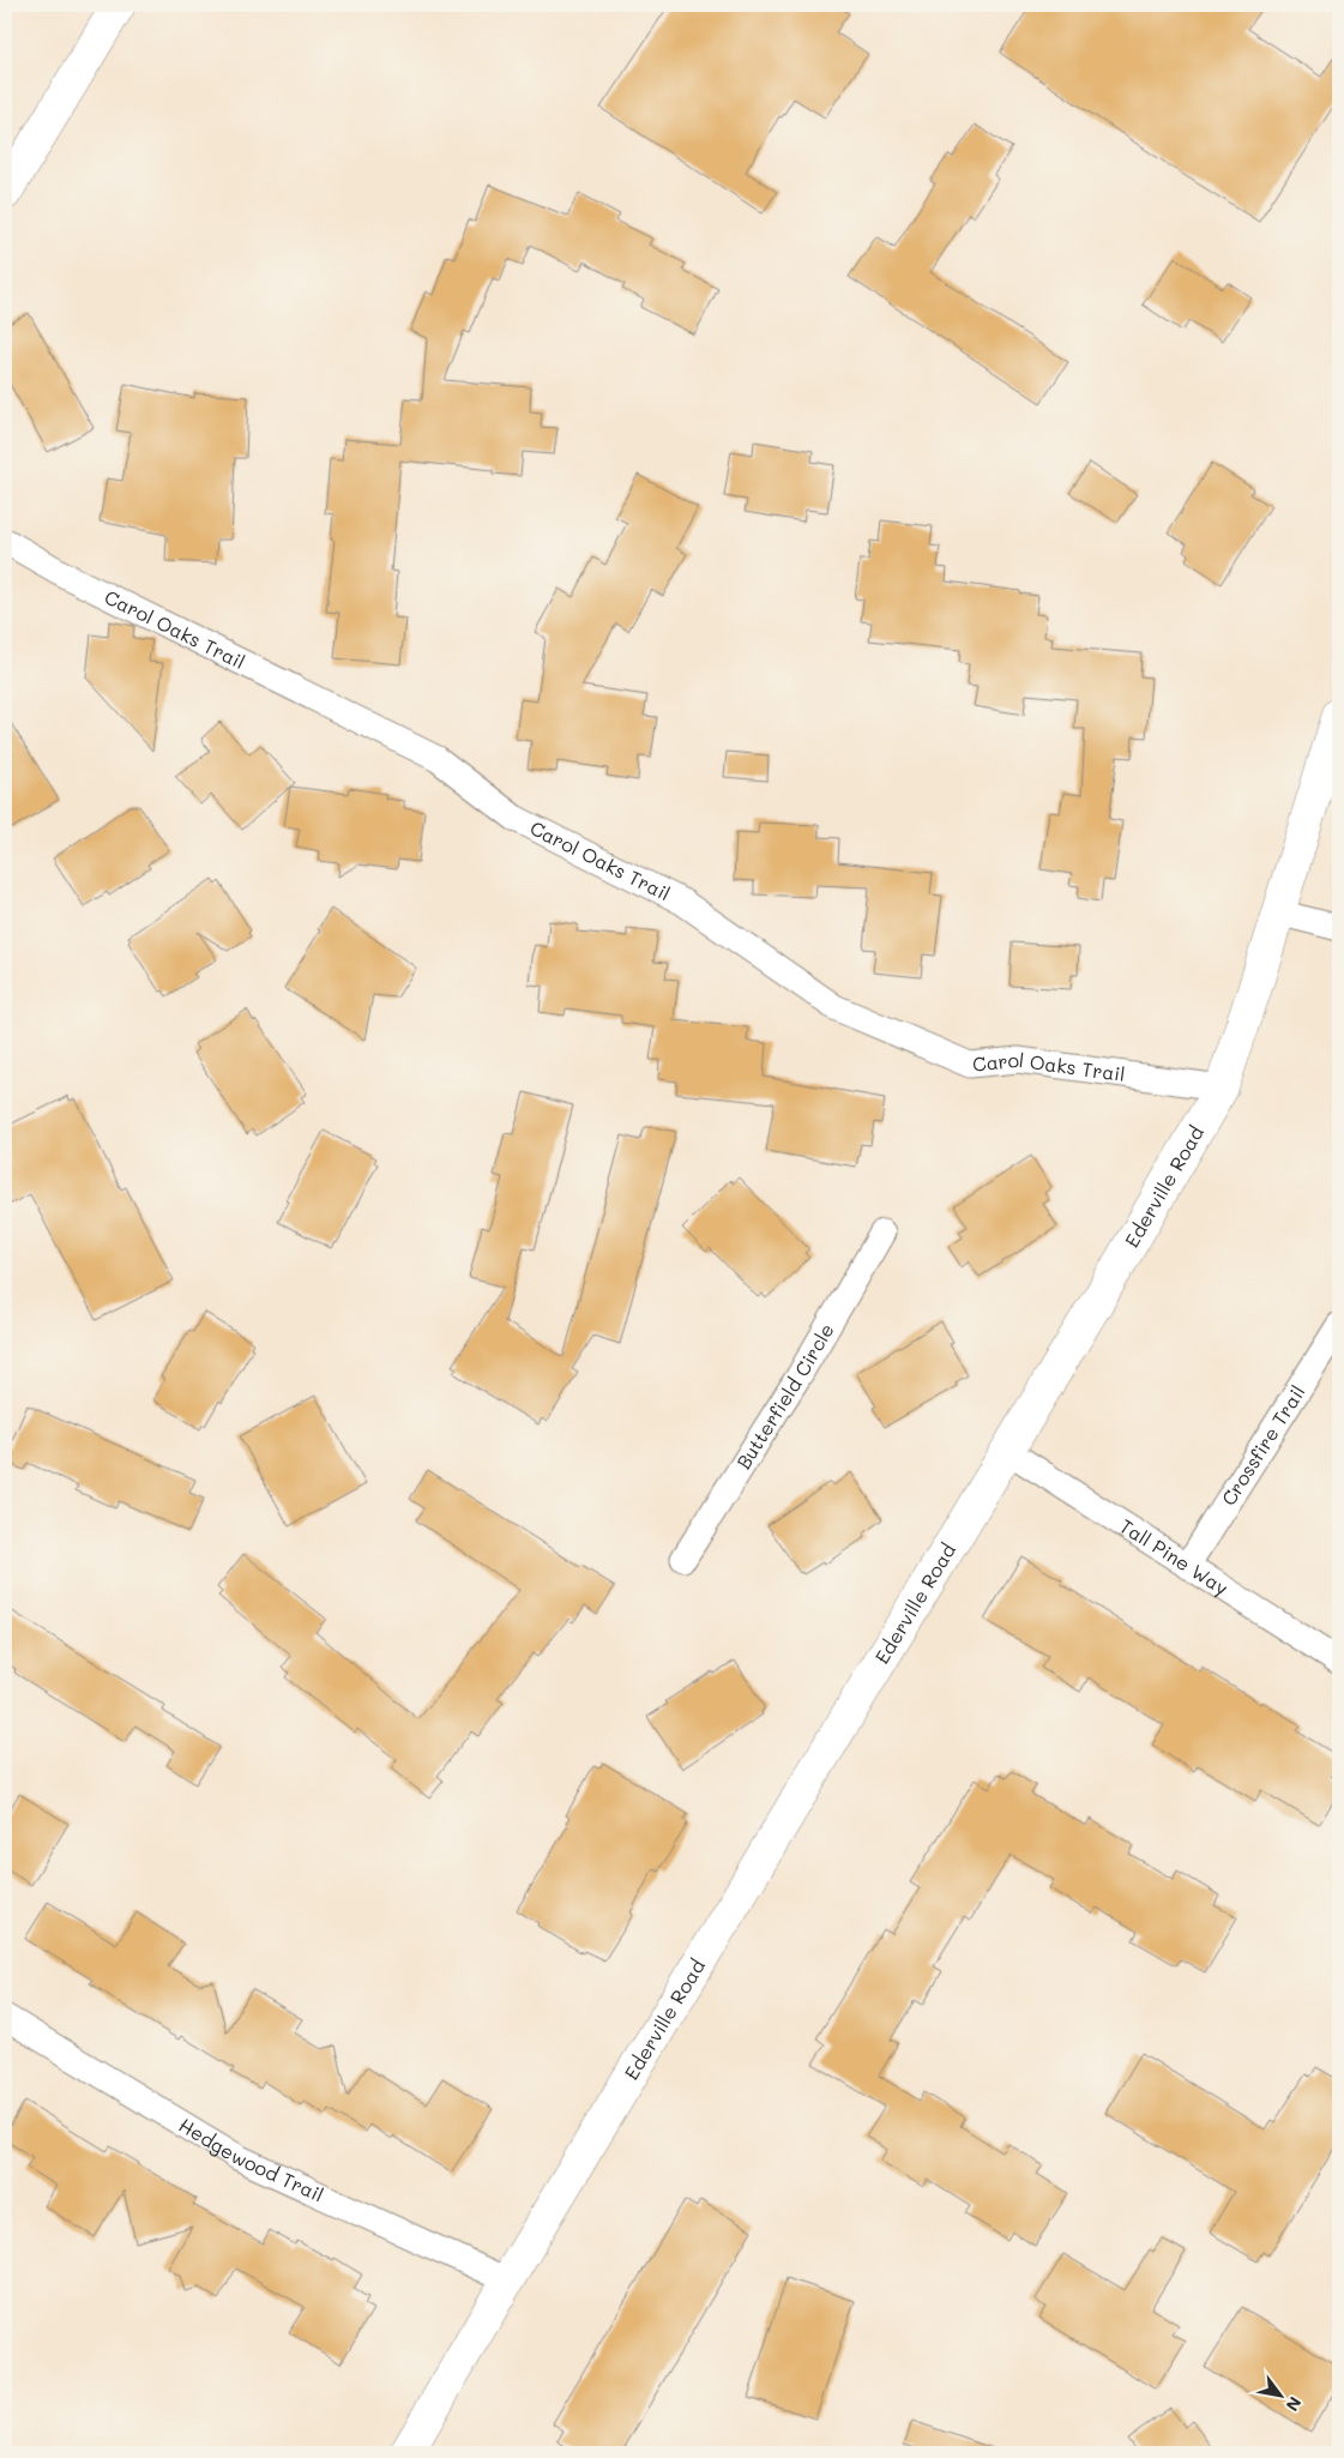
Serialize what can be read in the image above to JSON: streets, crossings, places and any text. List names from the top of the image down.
{
  "streets": {
    "street": [
      "Carol Oaks Trail",
      "Ederville Road",
      "Butterfield Circle",
      "Crossfire Trail",
      "Tall Pine Way",
      "Hedgewood Trail"
    ]
  },
  "crossings": [
    ["Carol Oaks Trail", "Ederville Road"],
    ["Ederville Road", "Tall Pine Way"],
    ["Ederville Road", "Hedgewood Trail"],
    ["Crossfire Trail", "Tall Pine Way"]
  ],
  "north": "bottom right"
}
